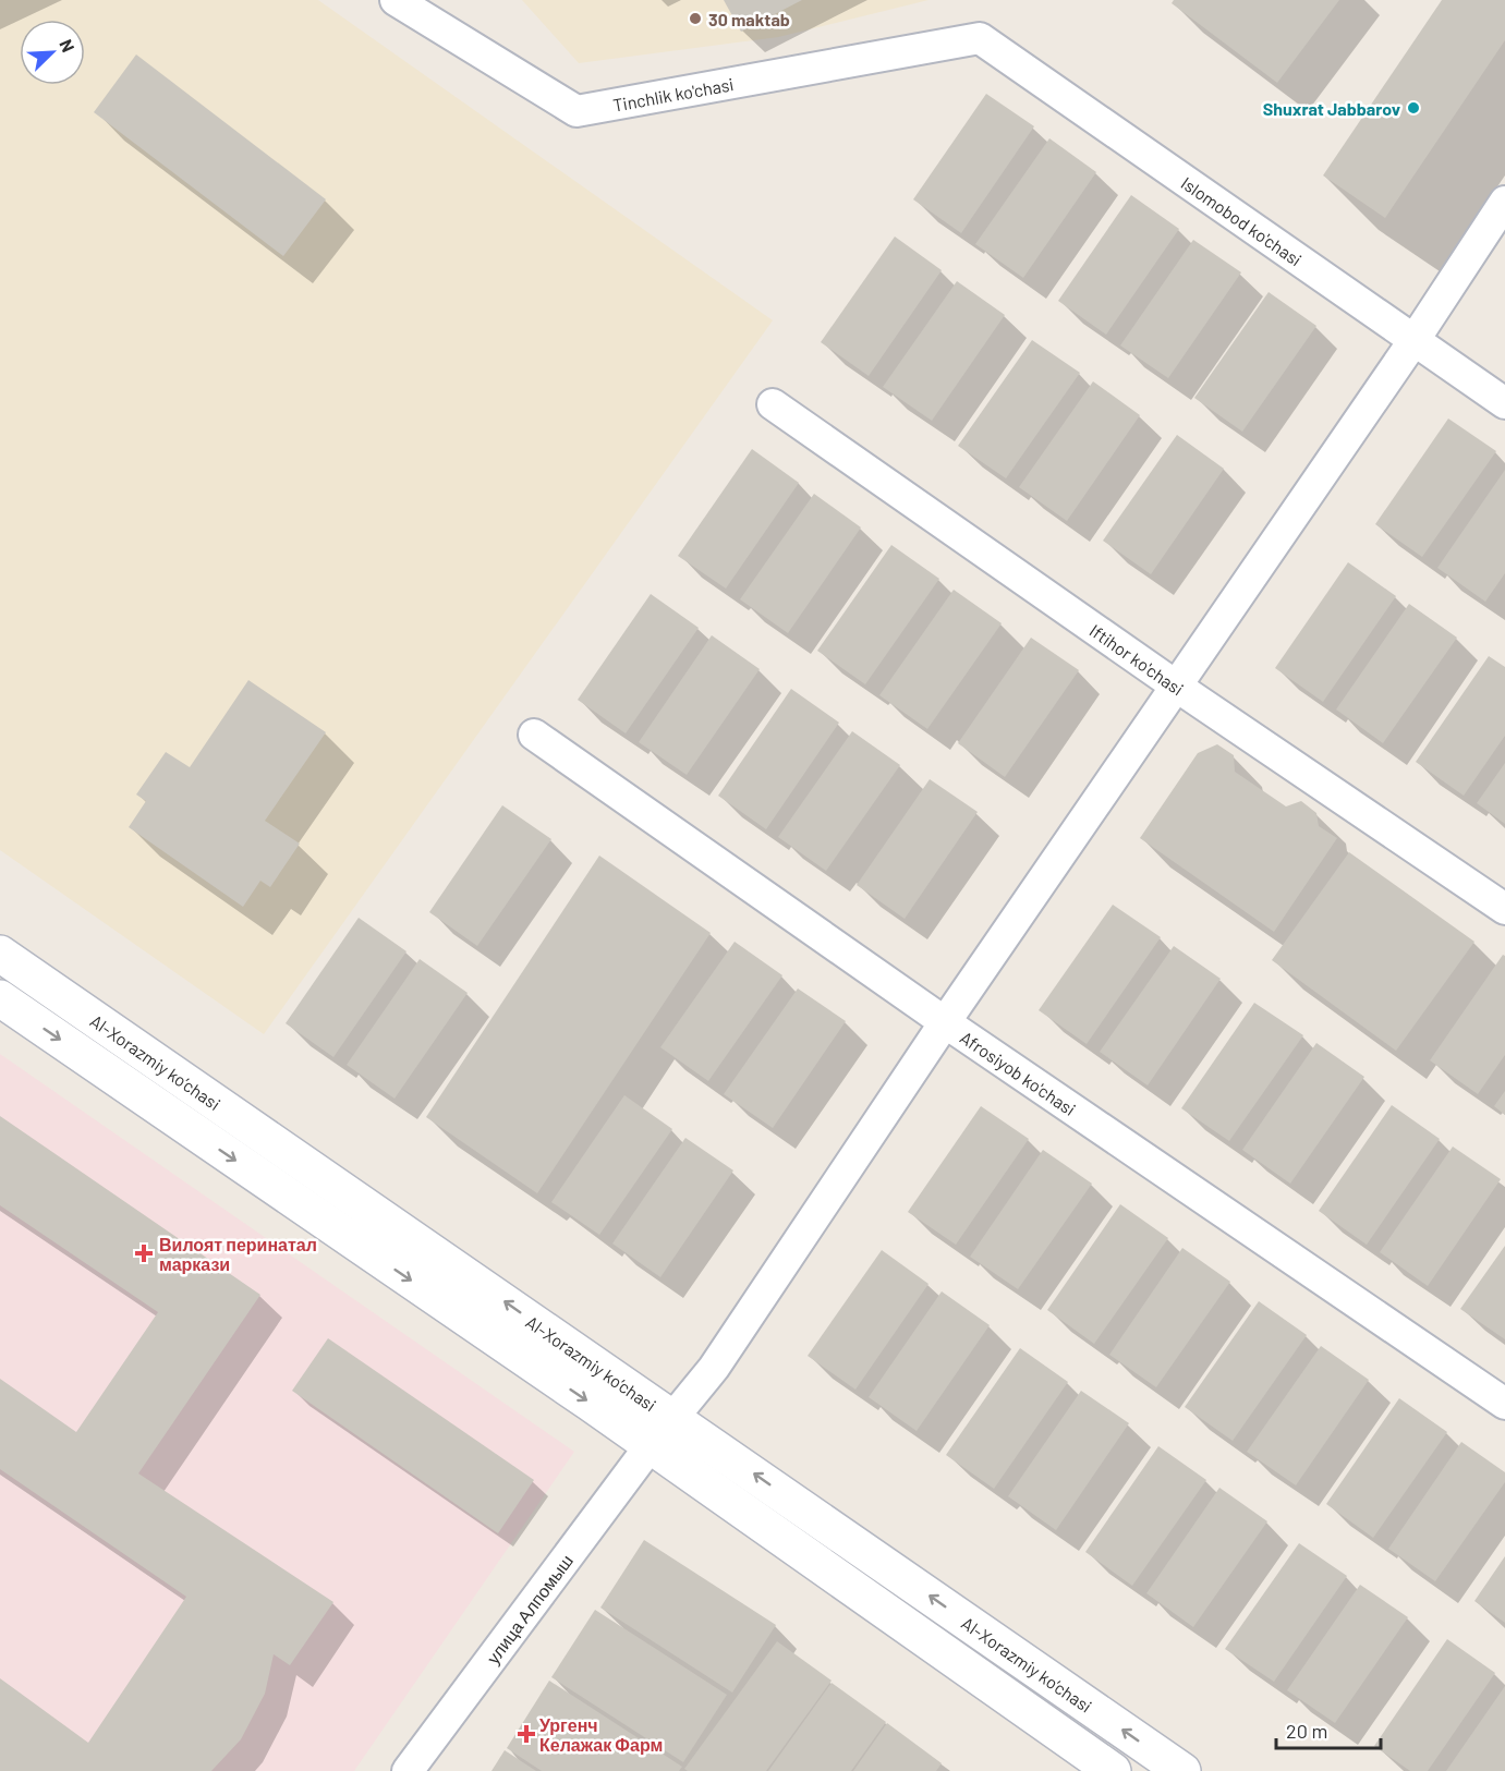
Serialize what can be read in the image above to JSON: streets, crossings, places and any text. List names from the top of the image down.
{
  "streets": {
    "main road": ["Al-Xorazmiy ko’chasi"],
    "street": [
      "Tinchlik ko'chasi",
      "Islomobod ko'chasi",
      "Iftihor ko'chasi",
      "Afrosiyob ko'chasi",
      "улица Алпомыш"
    ]
  },
  "crossings": [
    ["Tinchlik ko'chasi", "Islomobod ko'chasi"],
    ["Islomobod ko'chasi", "улица Алпомыш"],
    ["Iftihor ko'chasi", "улица Алпомыш"],
    ["Al-Xorazmiy ko’chasi", "улица Алпомыш"],
    ["Afrosiyob ko'chasi", "улица Алпомыш"]
  ],
  "places": {
    "other": ["30 maktab", "Shuxrat Jabbarov"],
    "health": ["Вилоят перинатал маркази", "Ургенч Келажак Фарм"]
  },
  "scale_bar": "20 m",
  "north": "top right"
}
